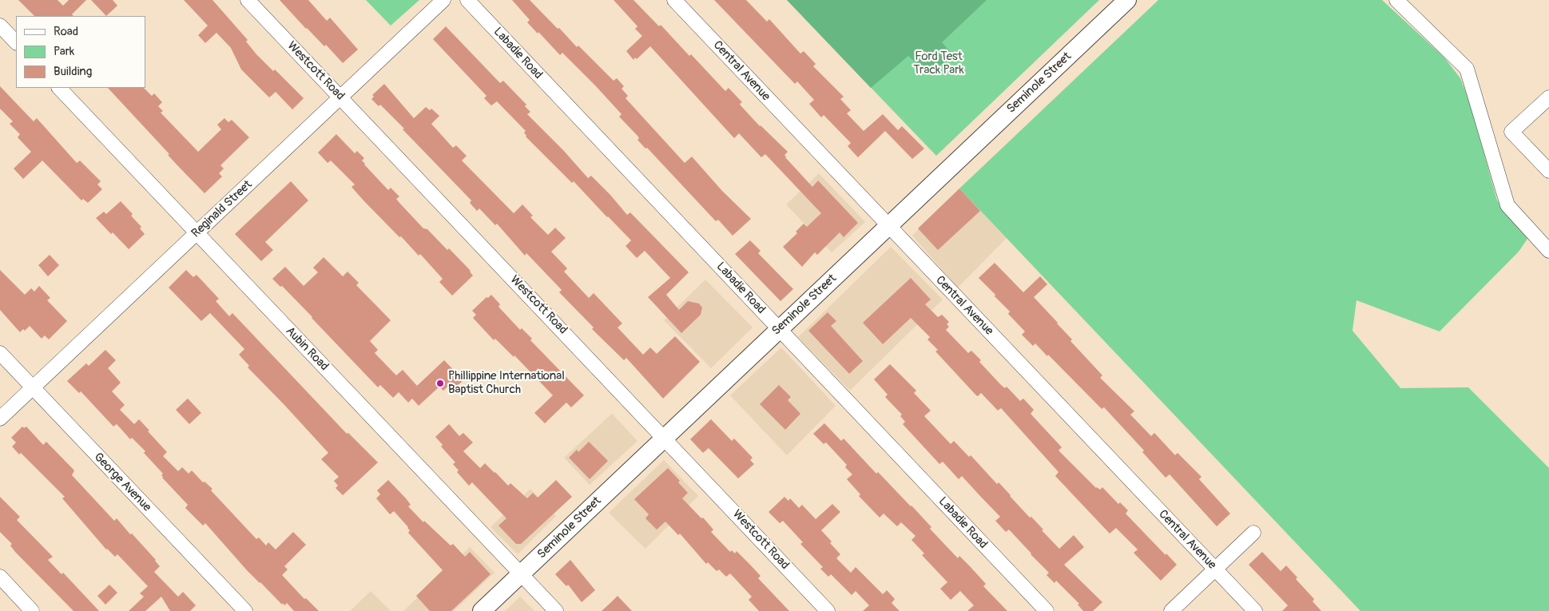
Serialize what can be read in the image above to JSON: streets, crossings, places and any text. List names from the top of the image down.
{
  "streets": {
    "street": [
      "Labadie Road",
      "Westcott Road",
      "Central Avenue",
      "Seminole Street",
      "Reginald Street",
      "Aubin Road",
      "George Avenue"
    ]
  },
  "crossings": [
    ["Labadie Road", "Seminole Street"],
    ["Westcott Road", "Seminole Street"],
    ["Westcott Road", "Reginald Street"],
    ["Central Avenue", "Seminole Street"],
    ["Seminole Street", "Aubin Road"],
    ["Reginald Street", "Aubin Road"],
    ["Reginald Street", "George Avenue"]
  ],
  "parks": ["Ford Test Track Park"],
  "places": ["Phillippine International Baptist Church"],
  "legend": ["Road", "Park", "Building"]
}
